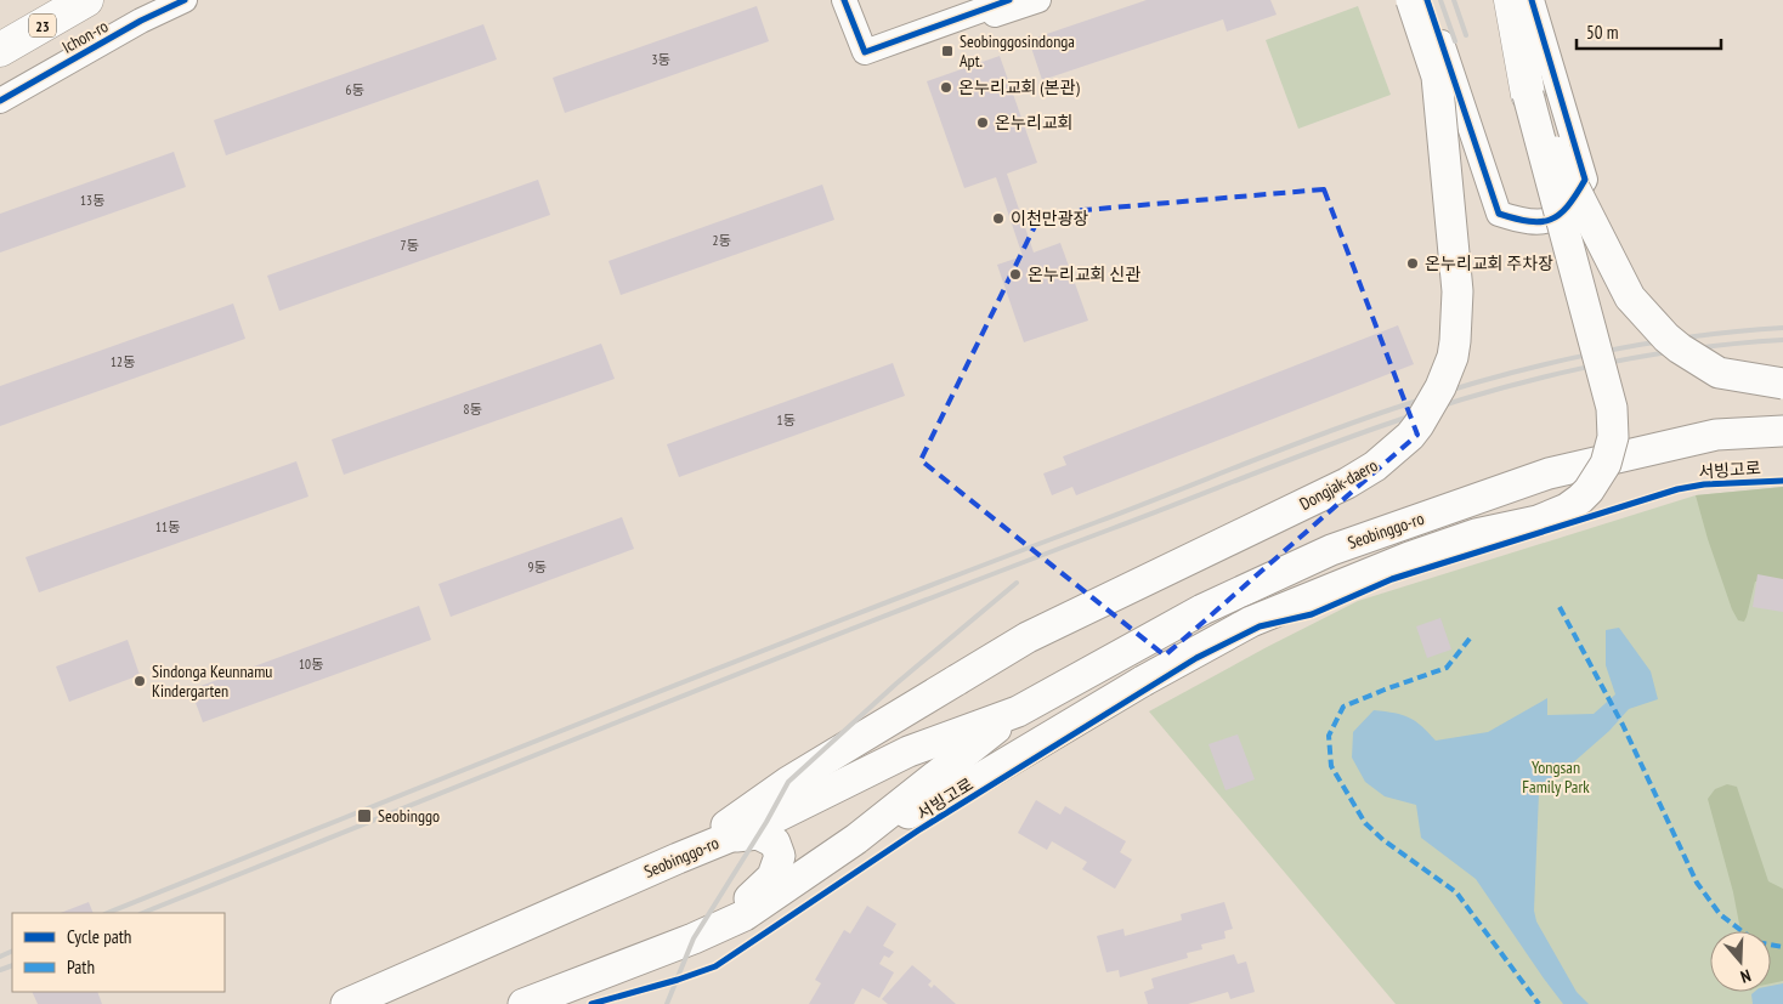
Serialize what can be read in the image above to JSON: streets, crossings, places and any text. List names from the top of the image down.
{
  "streets": {
    "highway": ["23"],
    "main road": ["Dongjak-daero", "Seobinggo-ro"],
    "street": ["Ichon-ro"],
    "cycle path": ["서빙고로"]
  },
  "crossings": [
    ["Dongjak-daero", "Seobinggo-ro"]
  ],
  "parks": ["Yongsan Family Park"],
  "places": {
    "transit": ["Seobinggosindonga Apt.", "Seobinggo"],
    "other": [
      "온누리교회 (본관)",
      "온누리교회",
      "이천만광장",
      "온누리교회 주차장",
      "온누리교회 신관",
      "Sindonga Keunnamu Kindergarten"
    ]
  },
  "house_numbers": [
    "3동",
    "6동",
    "13동",
    "2동",
    "7동",
    "12동",
    "8동",
    "1동",
    "11동",
    "9동",
    "10동"
  ],
  "legend": ["Cycle path", "Path"],
  "scale_bar": "50 m",
  "north": "bottom"
}
